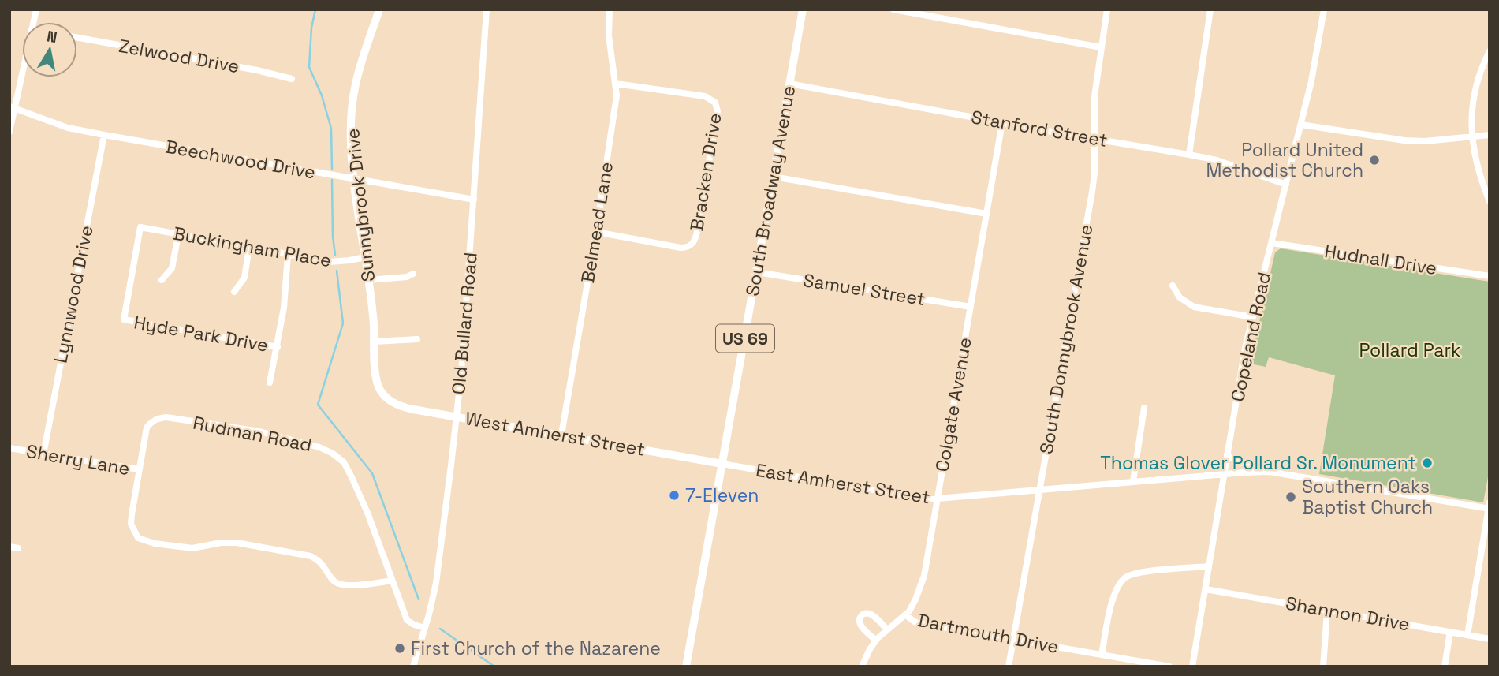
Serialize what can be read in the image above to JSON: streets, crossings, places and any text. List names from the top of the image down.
{
  "streets": {
    "main road": [
      "South Broadway Avenue",
      "Sunnybrook Drive",
      "US 69",
      "West Amherst Street"
    ],
    "street": [
      "Zelwood Drive",
      "Stanford Street",
      "Beechwood Drive",
      "Bracken Drive",
      "Belmead Lane",
      "Buckingham Place",
      "Hudnall Drive",
      "Samuel Street",
      "Lynnwood Drive",
      "Old Bullard Road",
      "Hyde Park Drive",
      "Copeland Road",
      "South Donnybrook Avenue",
      "Colgate Avenue",
      "Rudman Road",
      "Sherry Lane",
      "East Amherst Street",
      "Shannon Drive",
      "Dartmouth Drive"
    ]
  },
  "crossings": [
    ["Stanford Street", "South Broadway Avenue"],
    ["Stanford Street", "Copeland Road"],
    ["Stanford Street", "South Donnybrook Avenue"],
    ["Stanford Street", "Colgate Avenue"],
    ["Beechwood Drive", "Sunnybrook Drive"],
    ["Beechwood Drive", "Lynnwood Drive"],
    ["Beechwood Drive", "Old Bullard Road"],
    ["Bracken Drive", "Belmead Lane"],
    ["South Broadway Avenue", "Samuel Street"],
    ["South Broadway Avenue", "West Amherst Street"],
    ["South Broadway Avenue", "East Amherst Street"],
    ["Sunnybrook Drive", "Buckingham Place"],
    ["Sunnybrook Drive", "West Amherst Street"],
    ["Belmead Lane", "West Amherst Street"],
    ["Buckingham Place", "Hyde Park Drive"],
    ["Hudnall Drive", "Copeland Road"],
    ["Samuel Street", "Colgate Avenue"],
    ["Lynnwood Drive", "Sherry Lane"],
    ["Old Bullard Road", "Rudman Road"],
    ["Old Bullard Road", "West Amherst Street"],
    ["Copeland Road", "East Amherst Street"],
    ["Copeland Road", "Shannon Drive"],
    ["South Donnybrook Avenue", "East Amherst Street"],
    ["South Donnybrook Avenue", "Dartmouth Drive"],
    ["Colgate Avenue", "East Amherst Street"],
    ["Colgate Avenue", "Dartmouth Drive"],
    ["Rudman Road", "Sherry Lane"],
    ["West Amherst Street", "East Amherst Street"]
  ],
  "parks": ["Pollard Park"],
  "places": [
    "Pollard United Methodist Church",
    "Thomas Glover Pollard Sr. Monument",
    "7-Eleven",
    "Southern Oaks Baptist Church",
    "First Church of the Nazarene"
  ],
  "north": "top"
}
